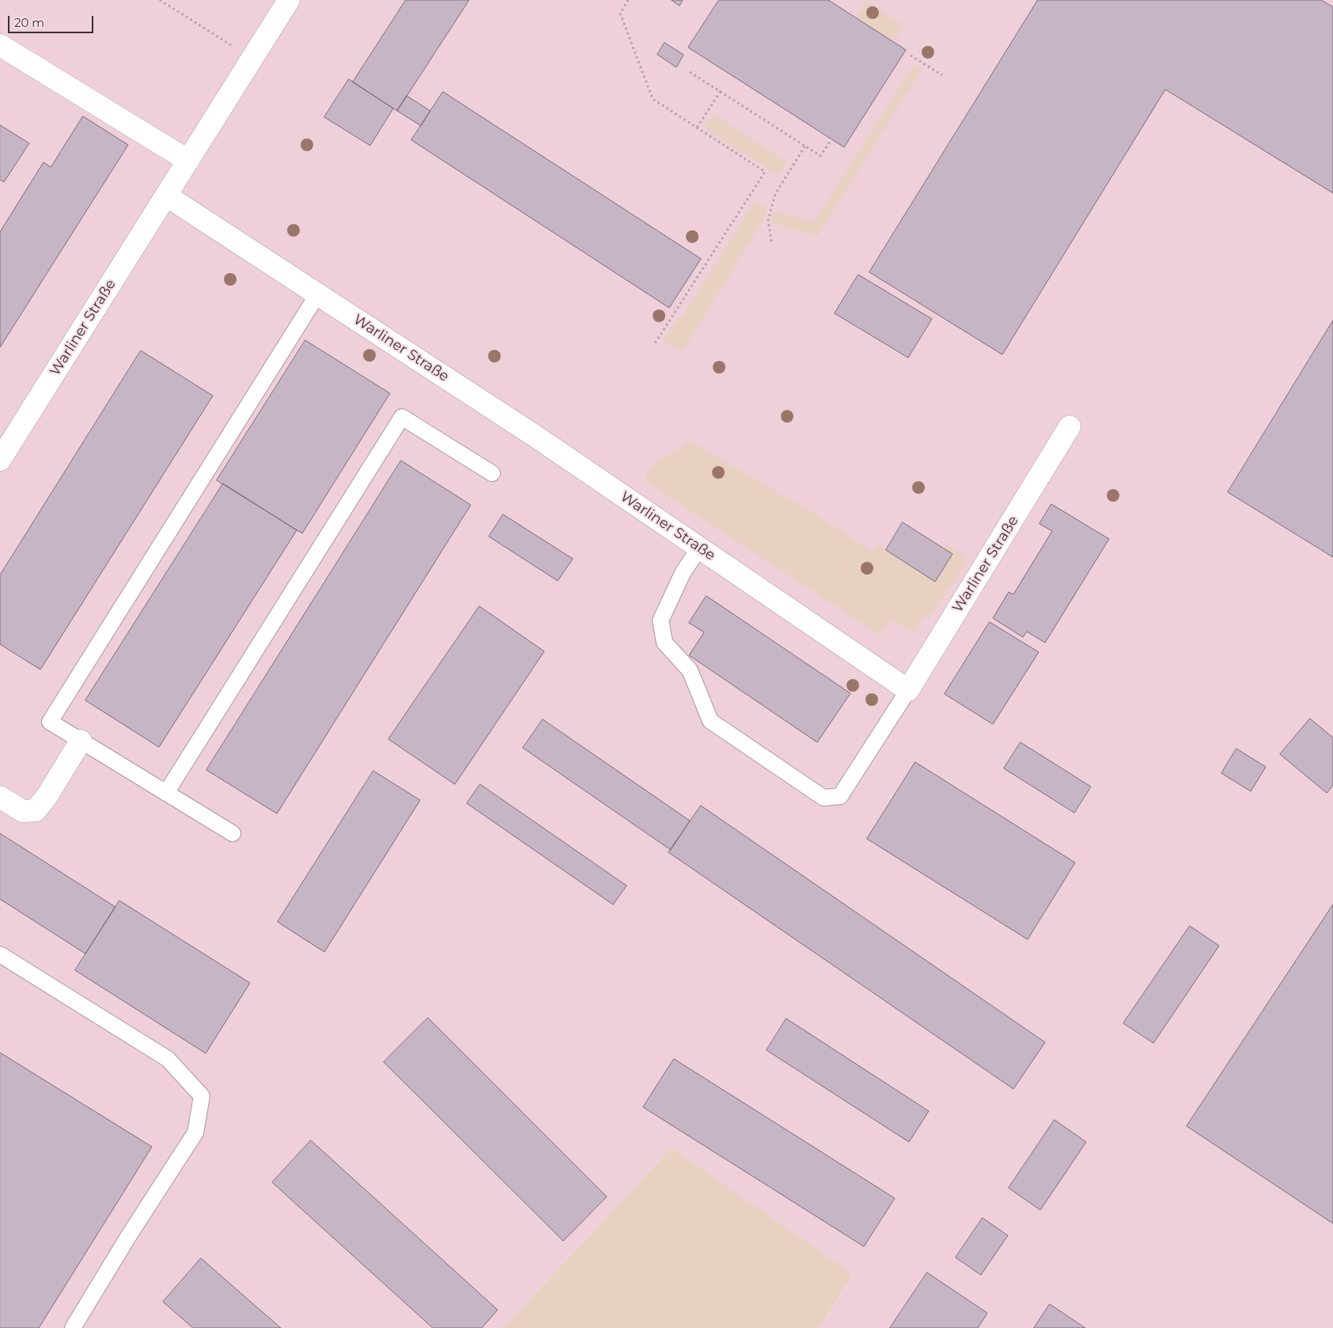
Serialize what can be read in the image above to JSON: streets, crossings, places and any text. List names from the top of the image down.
{
  "streets": {
    "street": ["Warliner Straße"]
  },
  "scale_bar": "20 m"
}
